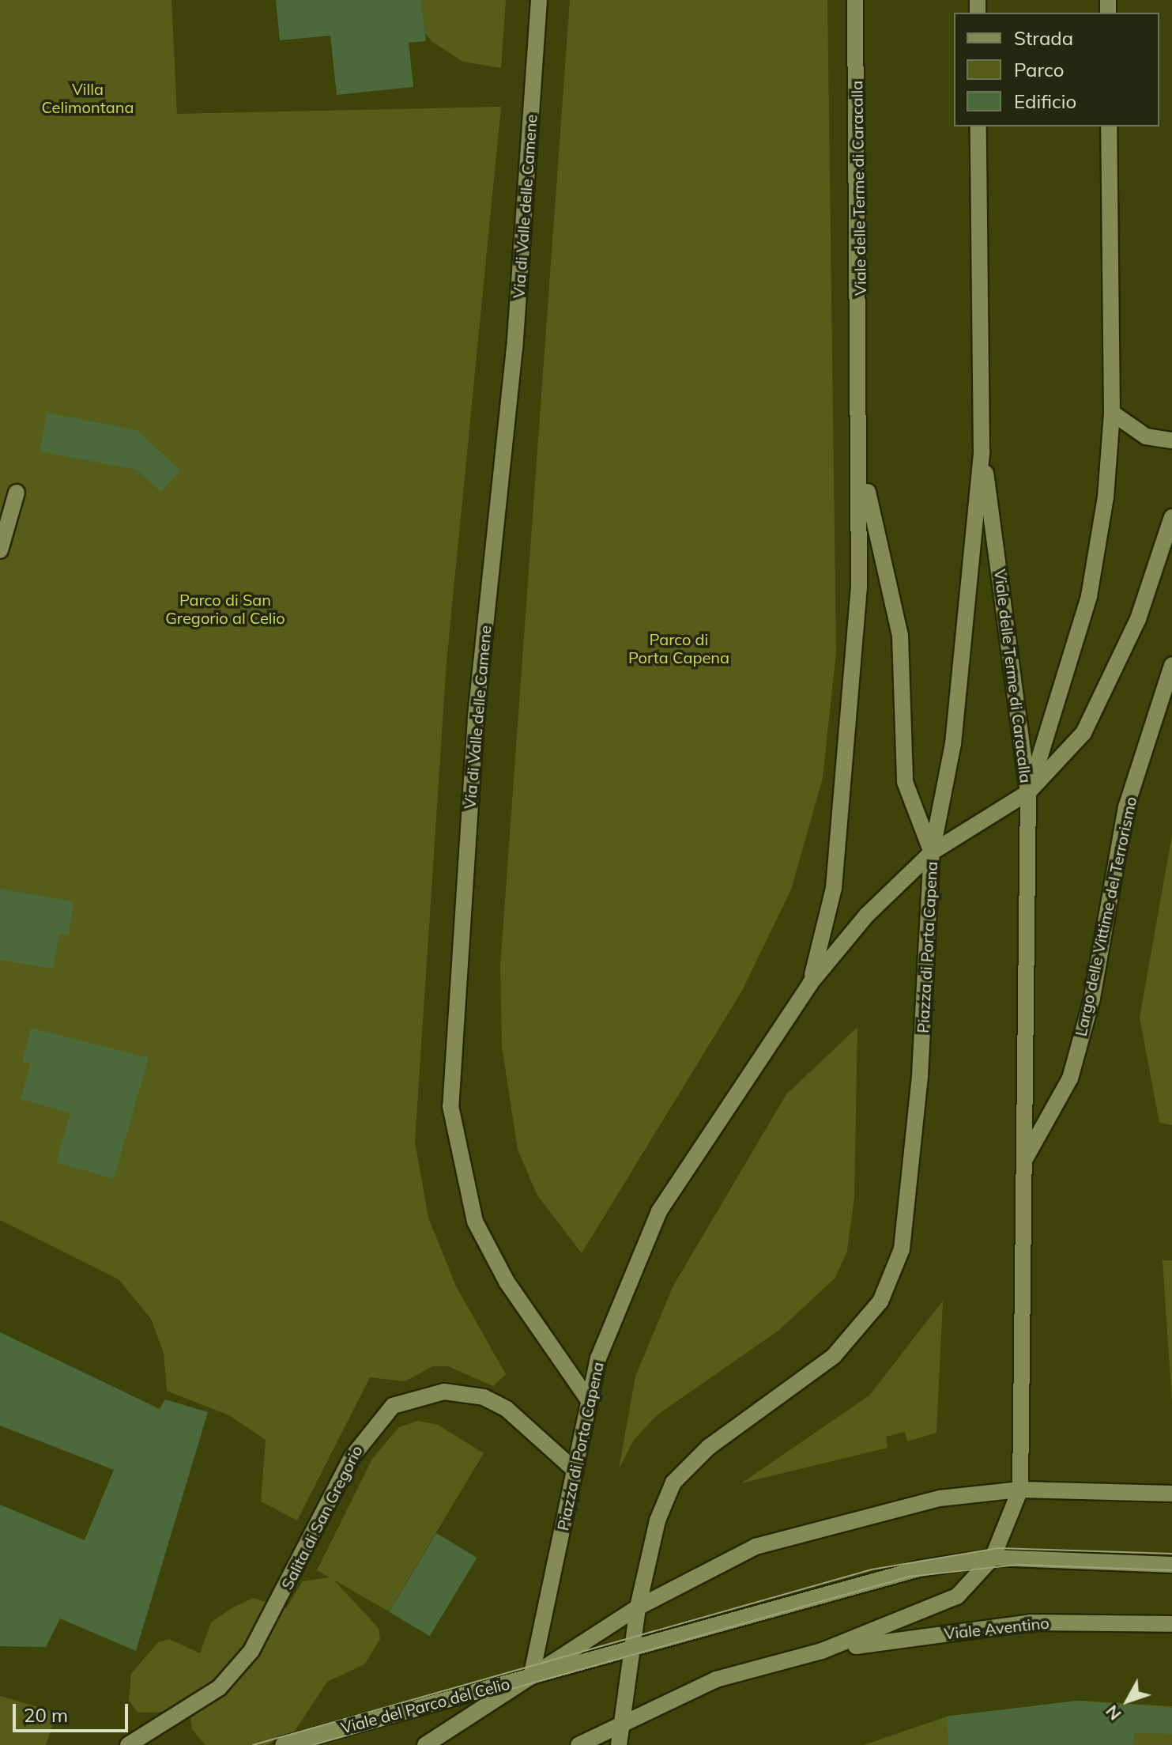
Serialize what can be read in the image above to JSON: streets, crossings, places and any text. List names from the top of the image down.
{
  "streets": {
    "main road": [
      "Viale delle Terme di Caracalla",
      "Via di Valle delle Camene",
      "Largo delle Vittime del Terrorismo",
      "Piazza di Porta Capena",
      "Salita di San Gregorio",
      "Viale Aventino",
      "Viale del Parco del Celio"
    ]
  },
  "crossings": [
    ["Viale delle Terme di Caracalla", "Piazza di Porta Capena"],
    ["Via di Valle delle Camene", "Piazza di Porta Capena"],
    ["Piazza di Porta Capena", "Salita di San Gregorio"],
    ["Piazza di Porta Capena", "Viale del Parco del Celio"]
  ],
  "parks": ["Villa Celimontana", "Parco di San Gregorio al Celio", "Parco di Porta Capena"],
  "legend": ["Strada", "Parco", "Edificio"],
  "scale_bar": "20 m",
  "north": "bottom left"
}
